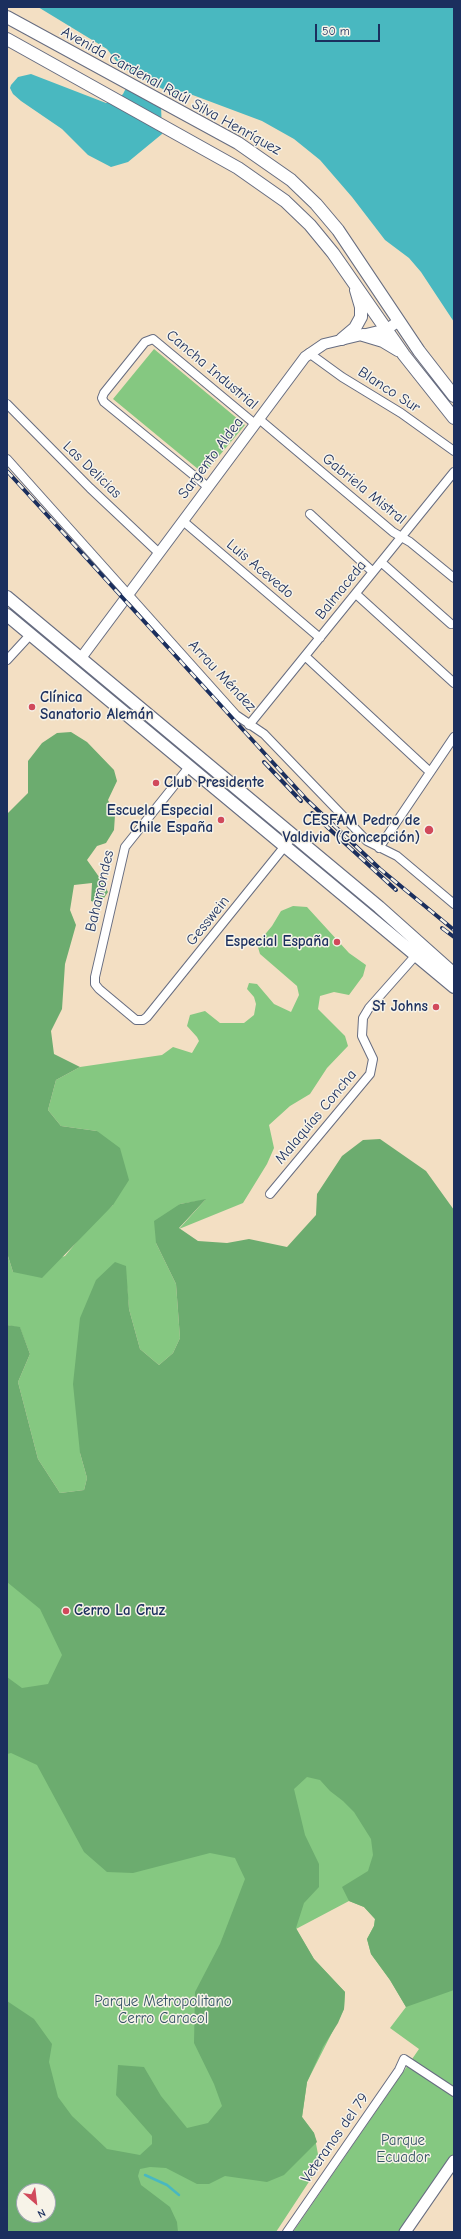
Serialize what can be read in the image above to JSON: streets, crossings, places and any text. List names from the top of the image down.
{
  "streets": {
    "main road": ["Avenida Cardenal Raúl Silva Henríquez"],
    "street": [
      "Cancha Industrial",
      "Blanco Sur",
      "Sargento Aldea",
      "Las Delicias",
      "Gabriela Mistral",
      "Luis Acevedo",
      "Balmaceda",
      "Arrau Méndez",
      "Bahamondes",
      "Gesswein",
      "Malaquías Concha",
      "Veteranos del 79"
    ]
  },
  "crossings": [
    ["Avenida Cardenal Raúl Silva Henríquez", "Sargento Aldea"],
    ["Cancha Industrial", "Sargento Aldea"],
    ["Cancha Industrial", "Gabriela Mistral"],
    ["Blanco Sur", "Sargento Aldea"],
    ["Sargento Aldea", "Las Delicias"],
    ["Sargento Aldea", "Gabriela Mistral"],
    ["Sargento Aldea", "Luis Acevedo"],
    ["Sargento Aldea", "Arrau Méndez"],
    ["Gabriela Mistral", "Balmaceda"],
    ["Luis Acevedo", "Balmaceda"],
    ["Balmaceda", "Arrau Méndez"],
    ["Bahamondes", "Gesswein"]
  ],
  "parks": ["Parque Metropolitano Cerro Caracol", "Parque Ecuador"],
  "places": [
    "Clínica Sanatorio Alemán",
    "Club Presidente",
    "Escuela Especial Chile España",
    "CESFAM Pedro de Valdivia (Concepción)",
    "Especial España",
    "St Johns",
    "Cerro La Cruz"
  ],
  "scale_bar": "50 m",
  "north": "bottom right"
}
